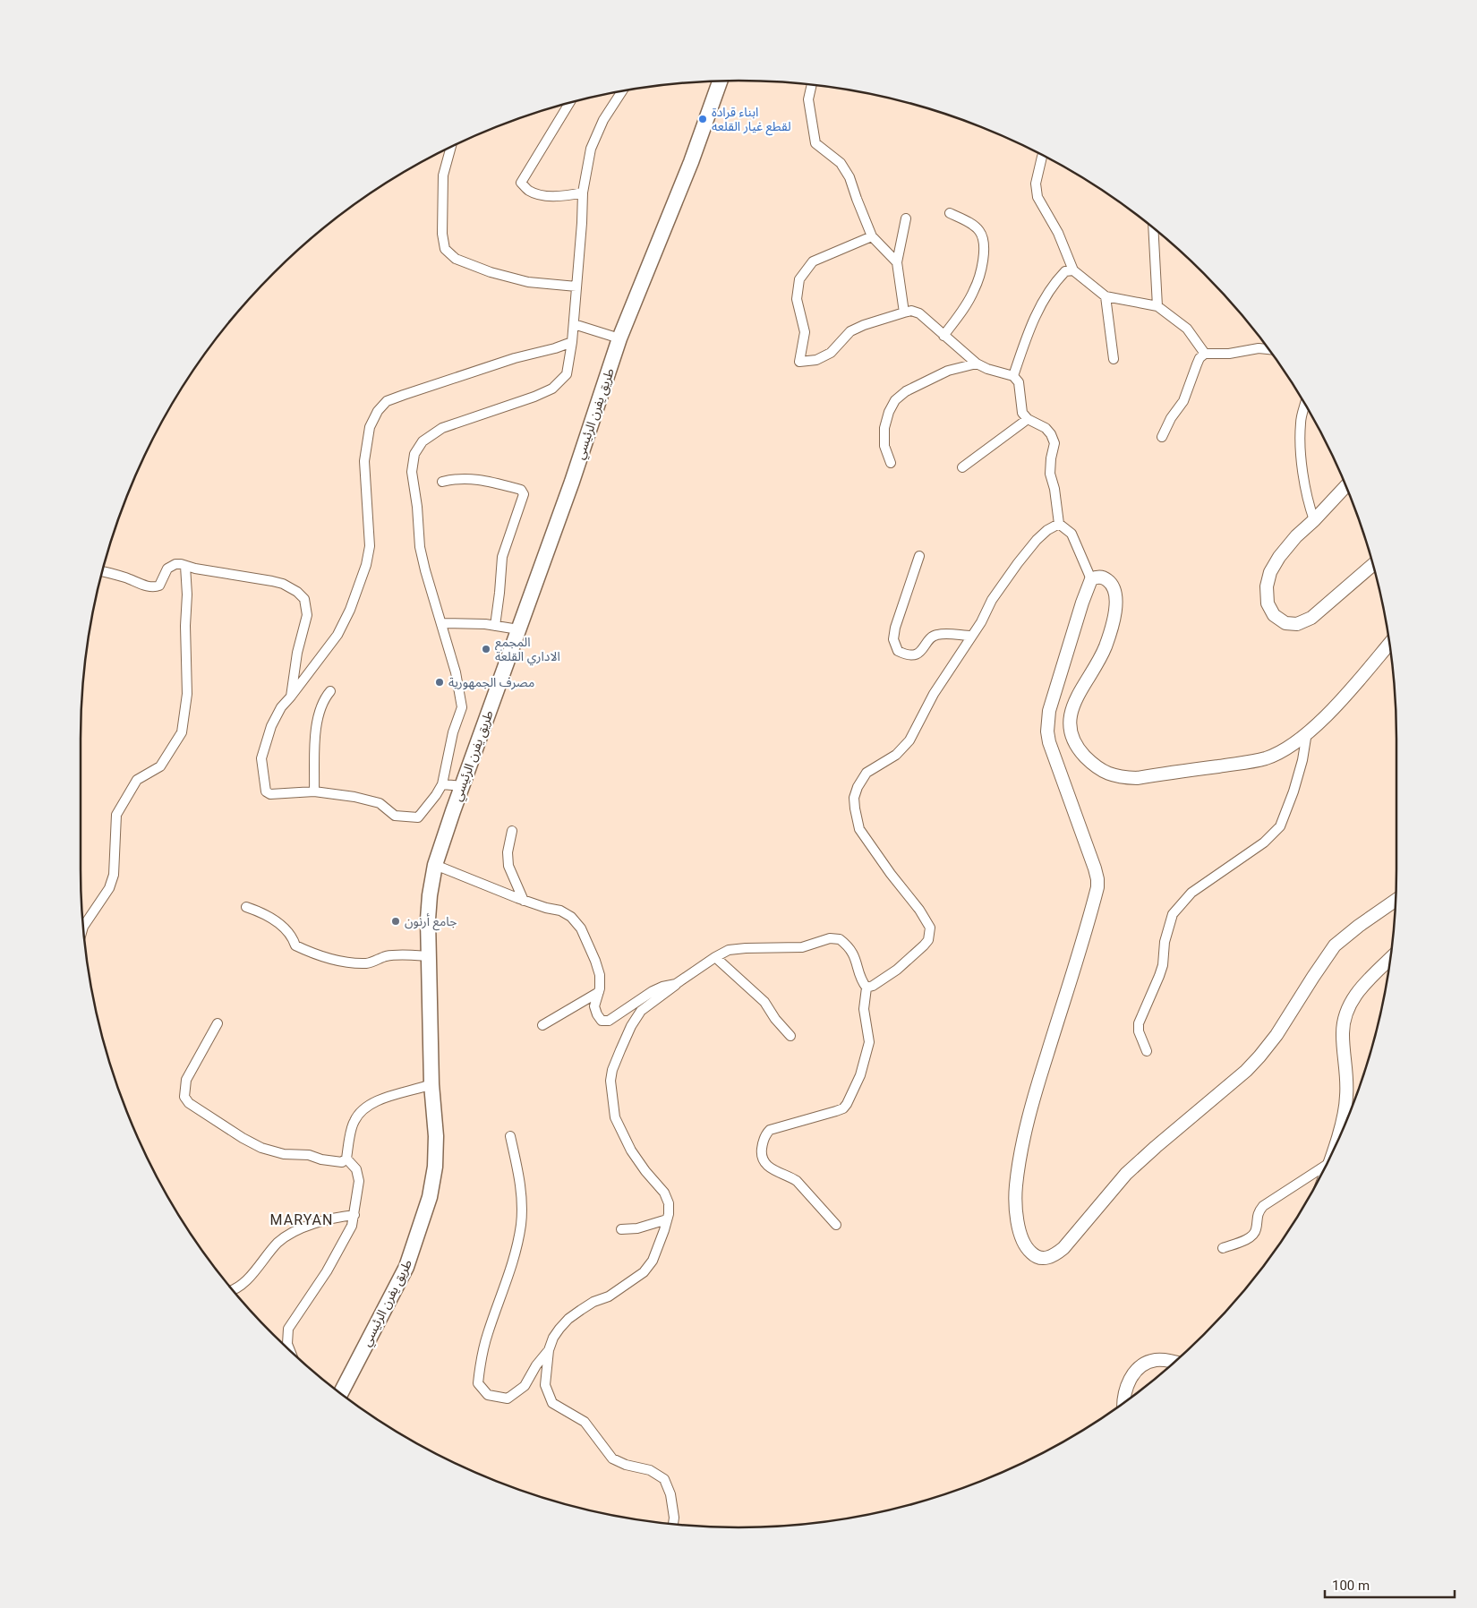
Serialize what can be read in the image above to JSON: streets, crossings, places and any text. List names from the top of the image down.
{
  "streets": {
    "main road": ["طريق يفرن الرئيسي"]
  },
  "districts": ["MARYAN"],
  "places": [
    "ابناء قرادة لقطع غيار القلعه",
    "المجمع الاداري القلعة",
    "مصرف الجمهورية",
    "جامع أرنون"
  ],
  "scale_bar": "100 m"
}
